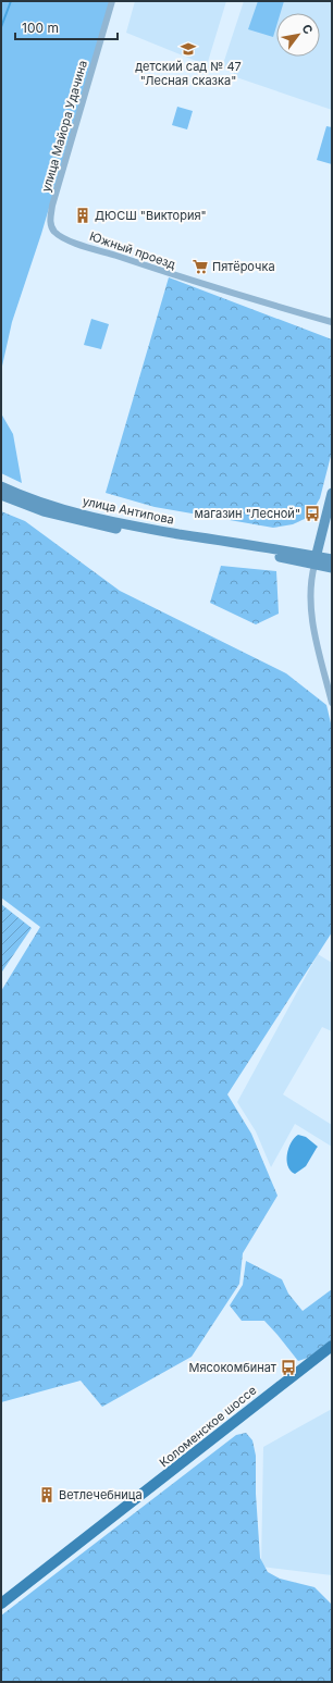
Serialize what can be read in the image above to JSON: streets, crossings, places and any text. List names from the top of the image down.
{
  "streets": {
    "main road": ["улица Антипова", "Коломенское шоссе"],
    "street": ["улица Майора Удачина", "Южный проезд"]
  },
  "crossings": [
    ["улица Майора Удачина", "Южный проезд"]
  ],
  "places": {
    "school or university": ["детский сад № 47 \"Лесная сказка\""],
    "building": ["ДЮСШ \"Виктория\"", "Ветлечебница"],
    "supermarket": ["Пятёрочка"],
    "bus stop": ["магазин \"Лесной\"", "Мясокомбинат"]
  },
  "scale_bar": "100 m",
  "north": "top right"
}
